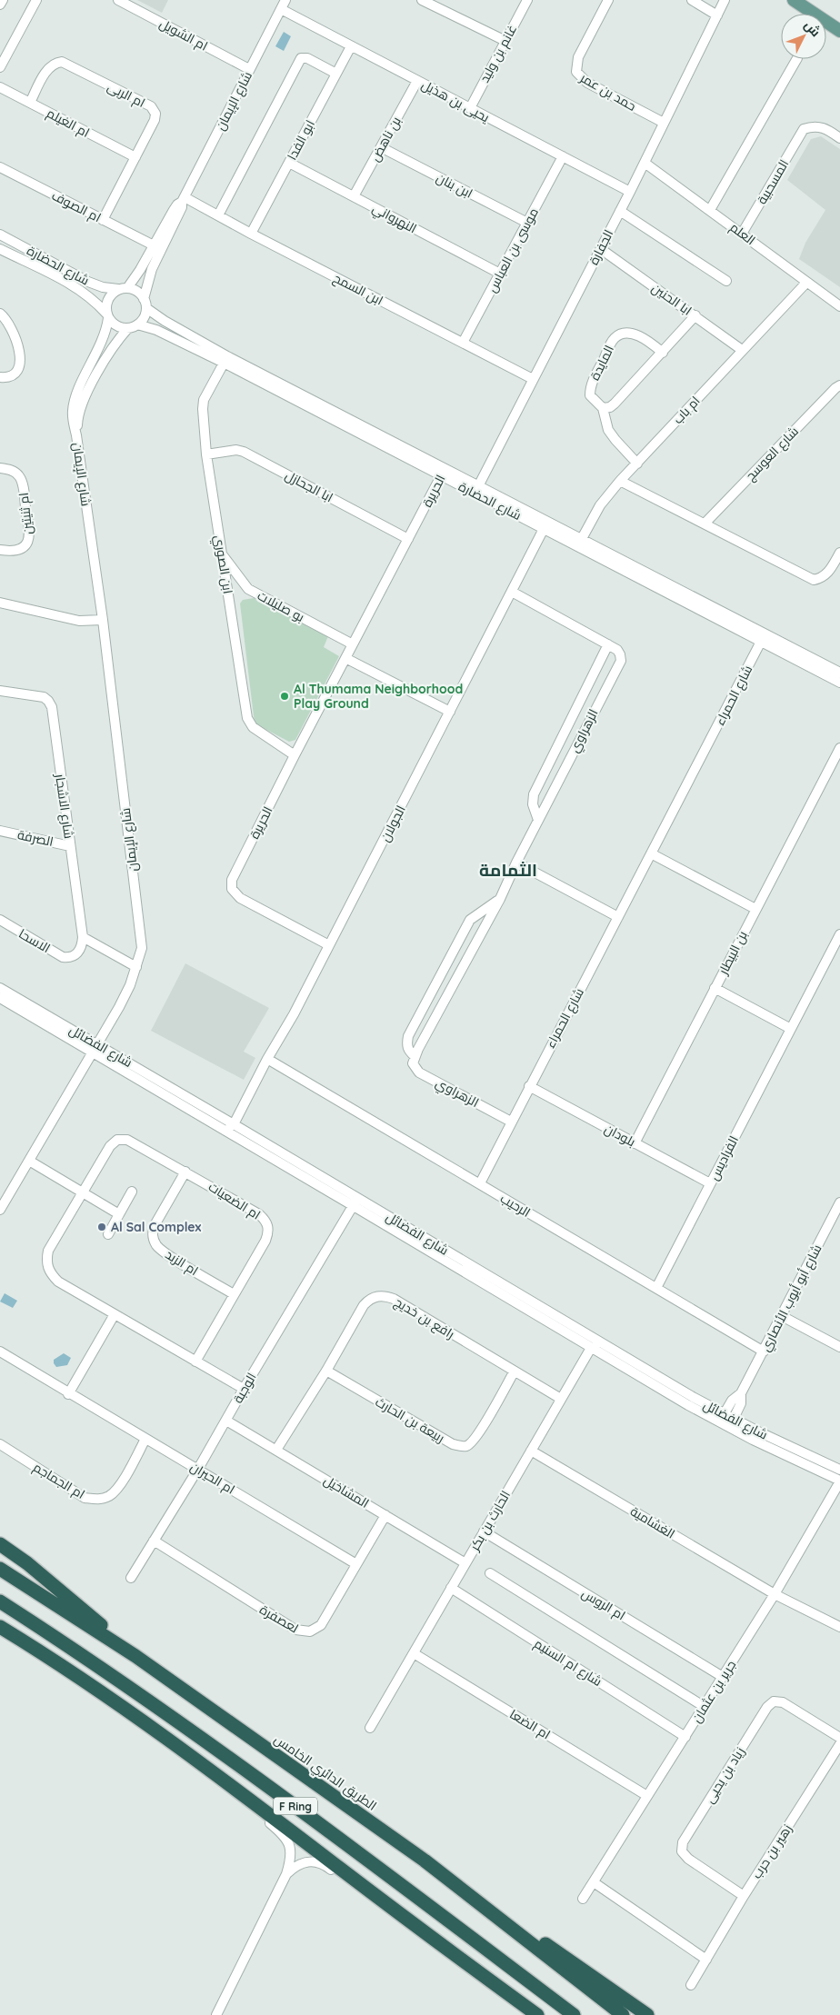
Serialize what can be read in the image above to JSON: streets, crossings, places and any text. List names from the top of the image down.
{
  "streets": {
    "highway": ["الطريق الدائري الخامس", "F Ring"],
    "street": [
      "ام الشويل",
      "غانم بن وليد",
      "حمد بن عمر",
      "ام الربى",
      "شارع الإيمان",
      "يحيى بن هذيل",
      "ام الغيلم",
      "بن ناهض",
      "ابو الفدا",
      "المسحبية",
      "ابن بنان",
      "ام الصوف",
      "النهرواني",
      "العلم",
      "الجفارة",
      "موسى بن العباس",
      "شارع الحضارة",
      "ابن السمح",
      "ابا الحنين",
      "المايدة",
      "ام باب",
      "شارع العوسج",
      "ابا الجحازل",
      "الحريرة",
      "ام ثنيتين",
      "ابن الصوري",
      "بو صليلات",
      "شارع الحمراء",
      "الزهراوي",
      "شارع الاشجار",
      "الجولان",
      "الصرفة",
      "الاسحا",
      "بن البيطار",
      "شارع الفضائل",
      "بلودان",
      "الفراديس",
      "ام الضعيات",
      "الرحيب",
      "ام الزبد",
      "شارع أبو أيوب الأنصاري",
      "رافع بن خديج",
      "الوجبة",
      "ربيعة بن الحارث",
      "ام الحيران",
      "ام الجماجم",
      "المشاخيل",
      "الحارث بن بكر",
      "الغشامية",
      "ام الروس",
      "لعصفرة",
      "شارع ام السنيم",
      "جرير بن عثمان",
      "ام الضعا",
      "زياد بن يحيى",
      "زهير بن حرب"
    ]
  },
  "crossings": [
    ["ام الشويل", "شارع الإيمان"],
    ["غانم بن وليد", "يحيى بن هذيل"],
    ["حمد بن عمر", "الجفارة"],
    ["ام الربى", "ام الغيلم"],
    ["ام الربى", "ام الصوف"],
    ["شارع الإيمان", "يحيى بن هذيل"],
    ["شارع الإيمان", "ام الصوف"],
    ["شارع الإيمان", "شارع الحضارة"],
    ["شارع الإيمان", "ابن السمح"],
    ["شارع الإيمان", "شارع الفضائل"],
    ["يحيى بن هذيل", "بن ناهض"],
    ["يحيى بن هذيل", "ابو الفدا"],
    ["يحيى بن هذيل", "الجفارة"],
    ["يحيى بن هذيل", "موسى بن العباس"],
    ["بن ناهض", "ابن بنان"],
    ["بن ناهض", "النهرواني"],
    ["ابو الفدا", "النهرواني"],
    ["ابو الفدا", "ابن السمح"],
    ["المسحبية", "العلم"],
    ["ابن بنان", "موسى بن العباس"],
    ["النهرواني", "موسى بن العباس"],
    ["العلم", "الجفارة"],
    ["العلم", "ام باب"],
    ["الجفارة", "شارع الحضارة"],
    ["الجفارة", "ابن السمح"],
    ["الجفارة", "ابا الحنين"],
    ["موسى بن العباس", "ابن السمح"],
    ["شارع الحضارة", "ام باب"],
    ["شارع الحضارة", "الحريرة"],
    ["شارع الحضارة", "ابن الصوري"],
    ["شارع الحضارة", "شارع الحمراء"],
    ["شارع الحضارة", "الجولان"],
    ["ابا الحنين", "ام باب"],
    ["ابا الجحازل", "الحريرة"],
    ["ابا الجحازل", "ابن الصوري"],
    ["الحريرة", "ابن الصوري"],
    ["الحريرة", "بو صليلات"],
    ["الحريرة", "الجولان"],
    ["ابن الصوري", "بو صليلات"],
    ["شارع الحمراء", "الزهراوي"],
    ["شارع الحمراء", "بلودان"],
    ["شارع الحمراء", "الرحيب"],
    ["الزهراوي", "الجولان"],
    ["شارع الاشجار", "الصرفة"],
    ["شارع الاشجار", "الاسحا"],
    ["الجولان", "شارع الفضائل"],
    ["الجولان", "الرحيب"],
    ["بن البيطار", "بلودان"],
    ["شارع الفضائل", "شارع أبو أيوب الأنصاري"],
    ["شارع الفضائل", "الوجبة"],
    ["بلودان", "الفراديس"],
    ["الفراديس", "الرحيب"],
    ["ام الضعيات", "ام الزبد"],
    ["ام الضعيات", "الوجبة"],
    ["الرحيب", "شارع أبو أيوب الأنصاري"],
    ["رافع بن خديج", "ربيعة بن الحارث"],
    ["رافع بن خديج", "المشاخيل"],
    ["رافع بن خديج", "الحارث بن بكر"],
    ["الوجبة", "ام الحيران"],
    ["الوجبة", "المشاخيل"],
    ["الوجبة", "لعصفرة"],
    ["ام الحيران", "ام الجماجم"],
    ["ام الحيران", "لعصفرة"],
    ["المشاخيل", "الحارث بن بكر"],
    ["المشاخيل", "لعصفرة"],
    ["الحارث بن بكر", "الغشامية"],
    ["الحارث بن بكر", "ام الروس"],
    ["الحارث بن بكر", "شارع ام السنيم"],
    ["الحارث بن بكر", "ام الضعا"],
    ["الغشامية", "جرير بن عثمان"],
    ["ام الروس", "جرير بن عثمان"],
    ["شارع ام السنيم", "جرير بن عثمان"],
    ["جرير بن عثمان", "ام الضعا"],
    ["زياد بن يحيى", "زهير بن حرب"]
  ],
  "districts": ["الثمامة"],
  "places": ["Al Thumama Neighborhood Play Ground", "Al Sal Complex"],
  "north": "top right"
}
